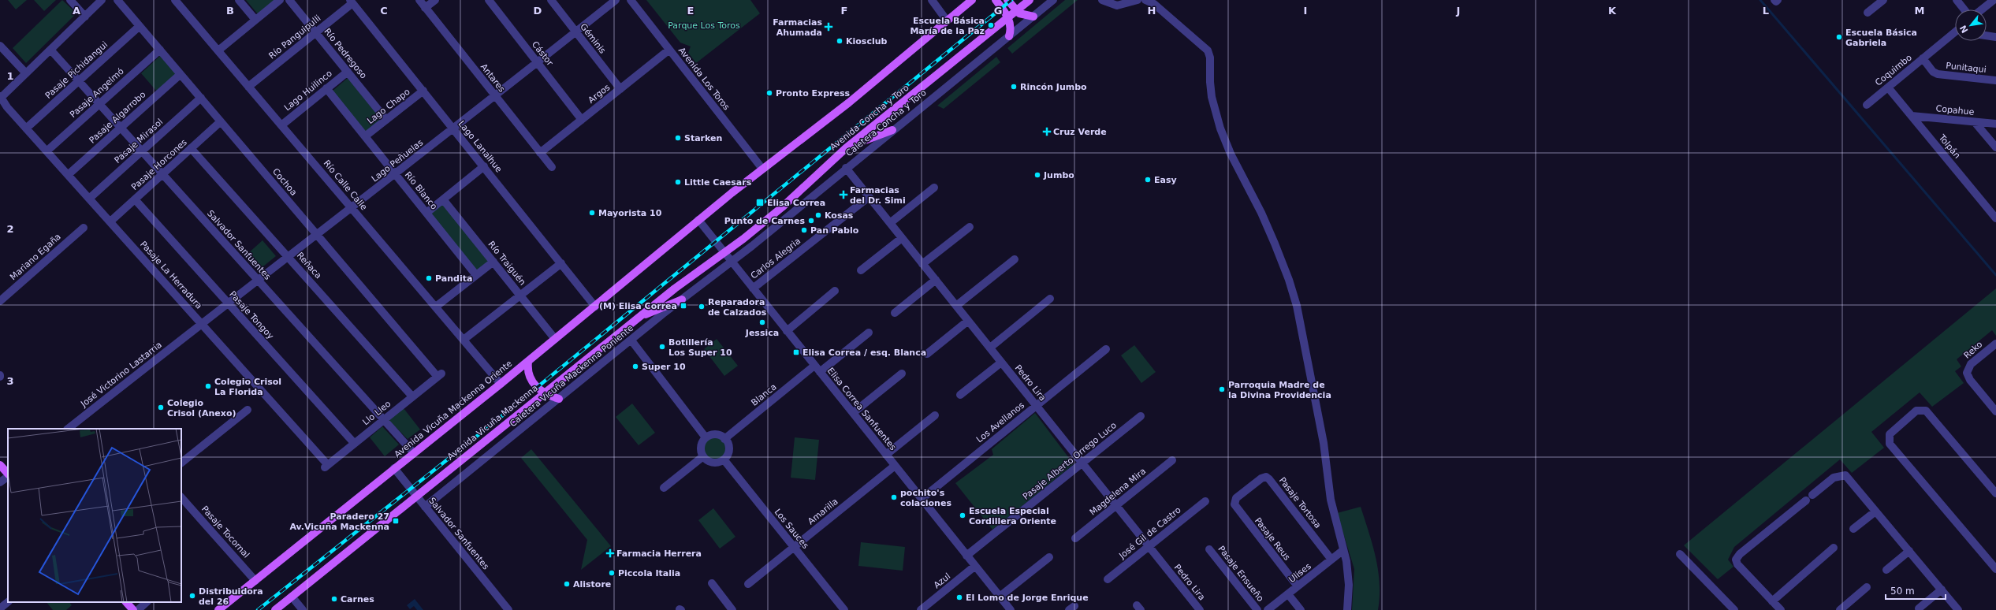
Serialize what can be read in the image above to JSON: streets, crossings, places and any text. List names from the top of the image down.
{
  "streets": {
    "main road": ["Avenida Concha y Toro", "Avenida Vicuña Mackenna Oriente", "Avenida Vicuña Mackenna"],
    "street": [
      "Río Panguipulli",
      "Géminis",
      "Río Pedregoso",
      "Cástor",
      "Punitaqui",
      "Pasaje Pichidangui",
      "Coquimbo",
      "Antares",
      "Avenida Los Toros",
      "Lago Huilinco",
      "Pasaje Angelmó",
      "Argos",
      "Lago Chapo",
      "Copahue",
      "Pasaje Algarrobo",
      "Caletera Concha y Toro",
      "Pasaje Mirasol",
      "Lago Lanalhue",
      "Tolpán",
      "Lago Peñuelas",
      "Pasaje Horcones",
      "Cochoa",
      "Río Calle Calle",
      "Río Blanco",
      "Salvador Sanfuentes",
      "Mariano Egaña",
      "Carlos Alegria",
      "Río Traiguén",
      "Reñaca",
      "Pasaje La Herradura",
      "Pasaje Tongoy",
      "Reko",
      "José Victorino Lastarria",
      "Caletera Vicuña Mackenna Poniente",
      "Pedro Lira",
      "Blanca",
      "Elisa Correa Sanfuentes",
      "Llo Lleo",
      "Los Avellanos",
      "Pasaje Alberto Orrego Luco",
      "Magdelena Mira",
      "Pasaje Tortosa",
      "Amarilla",
      "Los Sauces",
      "Pasaje Tocornal",
      "José Gil de Castro",
      "Pasaje Reus",
      "Ulises",
      "Pasaje Ensueño",
      "Azul"
    ]
  },
  "crossings": [
    ["Río Panguipulli", "Río Pedregoso"],
    ["Río Panguipulli", "Lago Lanalhue"],
    ["Río Panguipulli", "Río Calle Calle"],
    ["Géminis", "Argos"],
    ["Géminis", "Lago Peñuelas"],
    ["Río Pedregoso", "Lago Huilinco"],
    ["Río Pedregoso", "Lago Chapo"],
    ["Cástor", "Argos"],
    ["Cástor", "Lago Peñuelas"],
    ["Punitaqui", "Coquimbo"],
    ["Pasaje Pichidangui", "Cochoa"],
    ["Pasaje Pichidangui", "Salvador Sanfuentes"],
    ["Pasaje Pichidangui", "Pasaje La Herradura"],
    ["Coquimbo", "Tolpán"],
    ["Antares", "Argos"],
    ["Antares", "Lago Peñuelas"],
    ["Avenida Los Toros", "Argos"],
    ["Lago Huilinco", "Río Calle Calle"],
    ["Lago Huilinco", "Río Blanco"],
    ["Pasaje Angelmó", "Cochoa"],
    ["Pasaje Angelmó", "Salvador Sanfuentes"],
    ["Pasaje Angelmó", "Pasaje La Herradura"],
    ["Lago Chapo", "Lago Lanalhue"],
    ["Lago Chapo", "Río Blanco"],
    ["Copahue", "Tolpán"],
    ["Pasaje Algarrobo", "Cochoa"],
    ["Pasaje Algarrobo", "Salvador Sanfuentes"],
    ["Pasaje Algarrobo", "Pasaje La Herradura"],
    ["Avenida Concha y Toro", "Elisa Correa Sanfuentes"],
    ["Avenida Concha y Toro", "Avenida Vicuña Mackenna"],
    ["Caletera Concha y Toro", "Caletera Vicuña Mackenna Poniente"],
    ["Caletera Concha y Toro", "Pedro Lira"],
    ["Caletera Concha y Toro", "Elisa Correa Sanfuentes"],
    ["Pasaje Mirasol", "Cochoa"],
    ["Pasaje Mirasol", "Salvador Sanfuentes"],
    ["Pasaje Mirasol", "Pasaje La Herradura"],
    ["Lago Lanalhue", "Lago Peñuelas"],
    ["Lago Lanalhue", "Avenida Vicuña Mackenna Oriente"],
    ["Lago Peñuelas", "Cochoa"],
    ["Lago Peñuelas", "Río Calle Calle"],
    ["Lago Peñuelas", "Río Blanco"],
    ["Lago Peñuelas", "Salvador Sanfuentes"],
    ["Lago Peñuelas", "Reñaca"],
    ["Lago Peñuelas", "Pasaje La Herradura"],
    ["Lago Peñuelas", "Pasaje Tongoy"],
    ["Lago Peñuelas", "José Victorino Lastarria"],
    ["Pasaje Horcones", "Cochoa"],
    ["Pasaje Horcones", "Salvador Sanfuentes"],
    ["Pasaje Horcones", "Reñaca"],
    ["Pasaje Horcones", "Pasaje La Herradura"],
    ["Pasaje Horcones", "Pasaje Tongoy"],
    ["Cochoa", "Llo Lleo"],
    ["Río Calle Calle", "Avenida Vicuña Mackenna Oriente"],
    ["Salvador Sanfuentes", "Caletera Vicuña Mackenna Poniente"],
    ["Salvador Sanfuentes", "Avenida Vicuña Mackenna Oriente"],
    ["Salvador Sanfuentes", "Llo Lleo"],
    ["Salvador Sanfuentes", "Avenida Vicuña Mackenna"],
    ["Carlos Alegria", "Pedro Lira"],
    ["Carlos Alegria", "Elisa Correa Sanfuentes"],
    ["Río Traiguén", "Avenida Vicuña Mackenna Oriente"],
    ["Reñaca", "Llo Lleo"],
    ["Pasaje La Herradura", "Llo Lleo"],
    ["Pasaje Tongoy", "Llo Lleo"],
    ["Caletera Vicuña Mackenna Poniente", "Elisa Correa Sanfuentes"],
    ["Pedro Lira", "Los Avellanos"],
    ["Pedro Lira", "Pasaje Alberto Orrego Luco"],
    ["Pedro Lira", "Magdelena Mira"],
    ["Pedro Lira", "José Gil de Castro"],
    ["Blanca", "Elisa Correa Sanfuentes"],
    ["Blanca", "Los Sauces"],
    ["Avenida Vicuña Mackenna Oriente", "Elisa Correa Sanfuentes"],
    ["Avenida Vicuña Mackenna Oriente", "Pasaje Tocornal"],
    ["Elisa Correa Sanfuentes", "Avenida Vicuña Mackenna"],
    ["Elisa Correa Sanfuentes", "Los Avellanos"],
    ["Elisa Correa Sanfuentes", "Pasaje Alberto Orrego Luco"],
    ["Elisa Correa Sanfuentes", "Amarilla"],
    ["Elisa Correa Sanfuentes", "Azul"],
    ["Pasaje Tortosa", "Pasaje Reus"],
    ["Pasaje Tortosa", "Ulises"],
    ["Amarilla", "Los Sauces"],
    ["Pasaje Reus", "Ulises"]
  ],
  "parks": ["Parque Los Toros"],
  "places": {
    "other": [
      "Escuela Básica María de la Paz",
      "Escuela Básica Gabriela",
      "Kiosclub",
      "Rincón Jumbo",
      "Pronto Express",
      "Starken",
      "Jumbo",
      "Easy",
      "Little Caesars",
      "Mayorista 10",
      "Kosas",
      "Punto de Carnes",
      "Pan Pablo",
      "Pandita",
      "Reparadora de Calzados",
      "Jessica",
      "Botillería Los Super 10",
      "Super 10",
      "Colegio Crisol La Florida",
      "Parroquia Madre de la Divina Providencia",
      "Colegio Crisol (Anexo)",
      "pochito's colaciones",
      "Escuela Especial Cordillera Oriente",
      "Piccola Italia",
      "Alistore",
      "Distribuidora del 26",
      "El Lomo de Jorge Enrique",
      "Carnes"
    ],
    "health": [
      "Farmacias Ahumada",
      "Cruz Verde",
      "Farmacias del Dr. Simi",
      "Farmacia Herrera"
    ],
    "transit": [
      "Elisa Correa",
      "(M) Elisa Correa",
      "Elisa Correa / esq. Blanca",
      "Paradero 27 Av.Vicuña Mackenna"
    ]
  },
  "scale_bar": "50 m",
  "north": "bottom left",
  "grid": {
    "columns": [
      "A",
      "B",
      "C",
      "D",
      "E",
      "F",
      "G",
      "H",
      "I",
      "J",
      "K",
      "L",
      "M"
    ],
    "rows": ["1", "2", "3"]
  }
}
